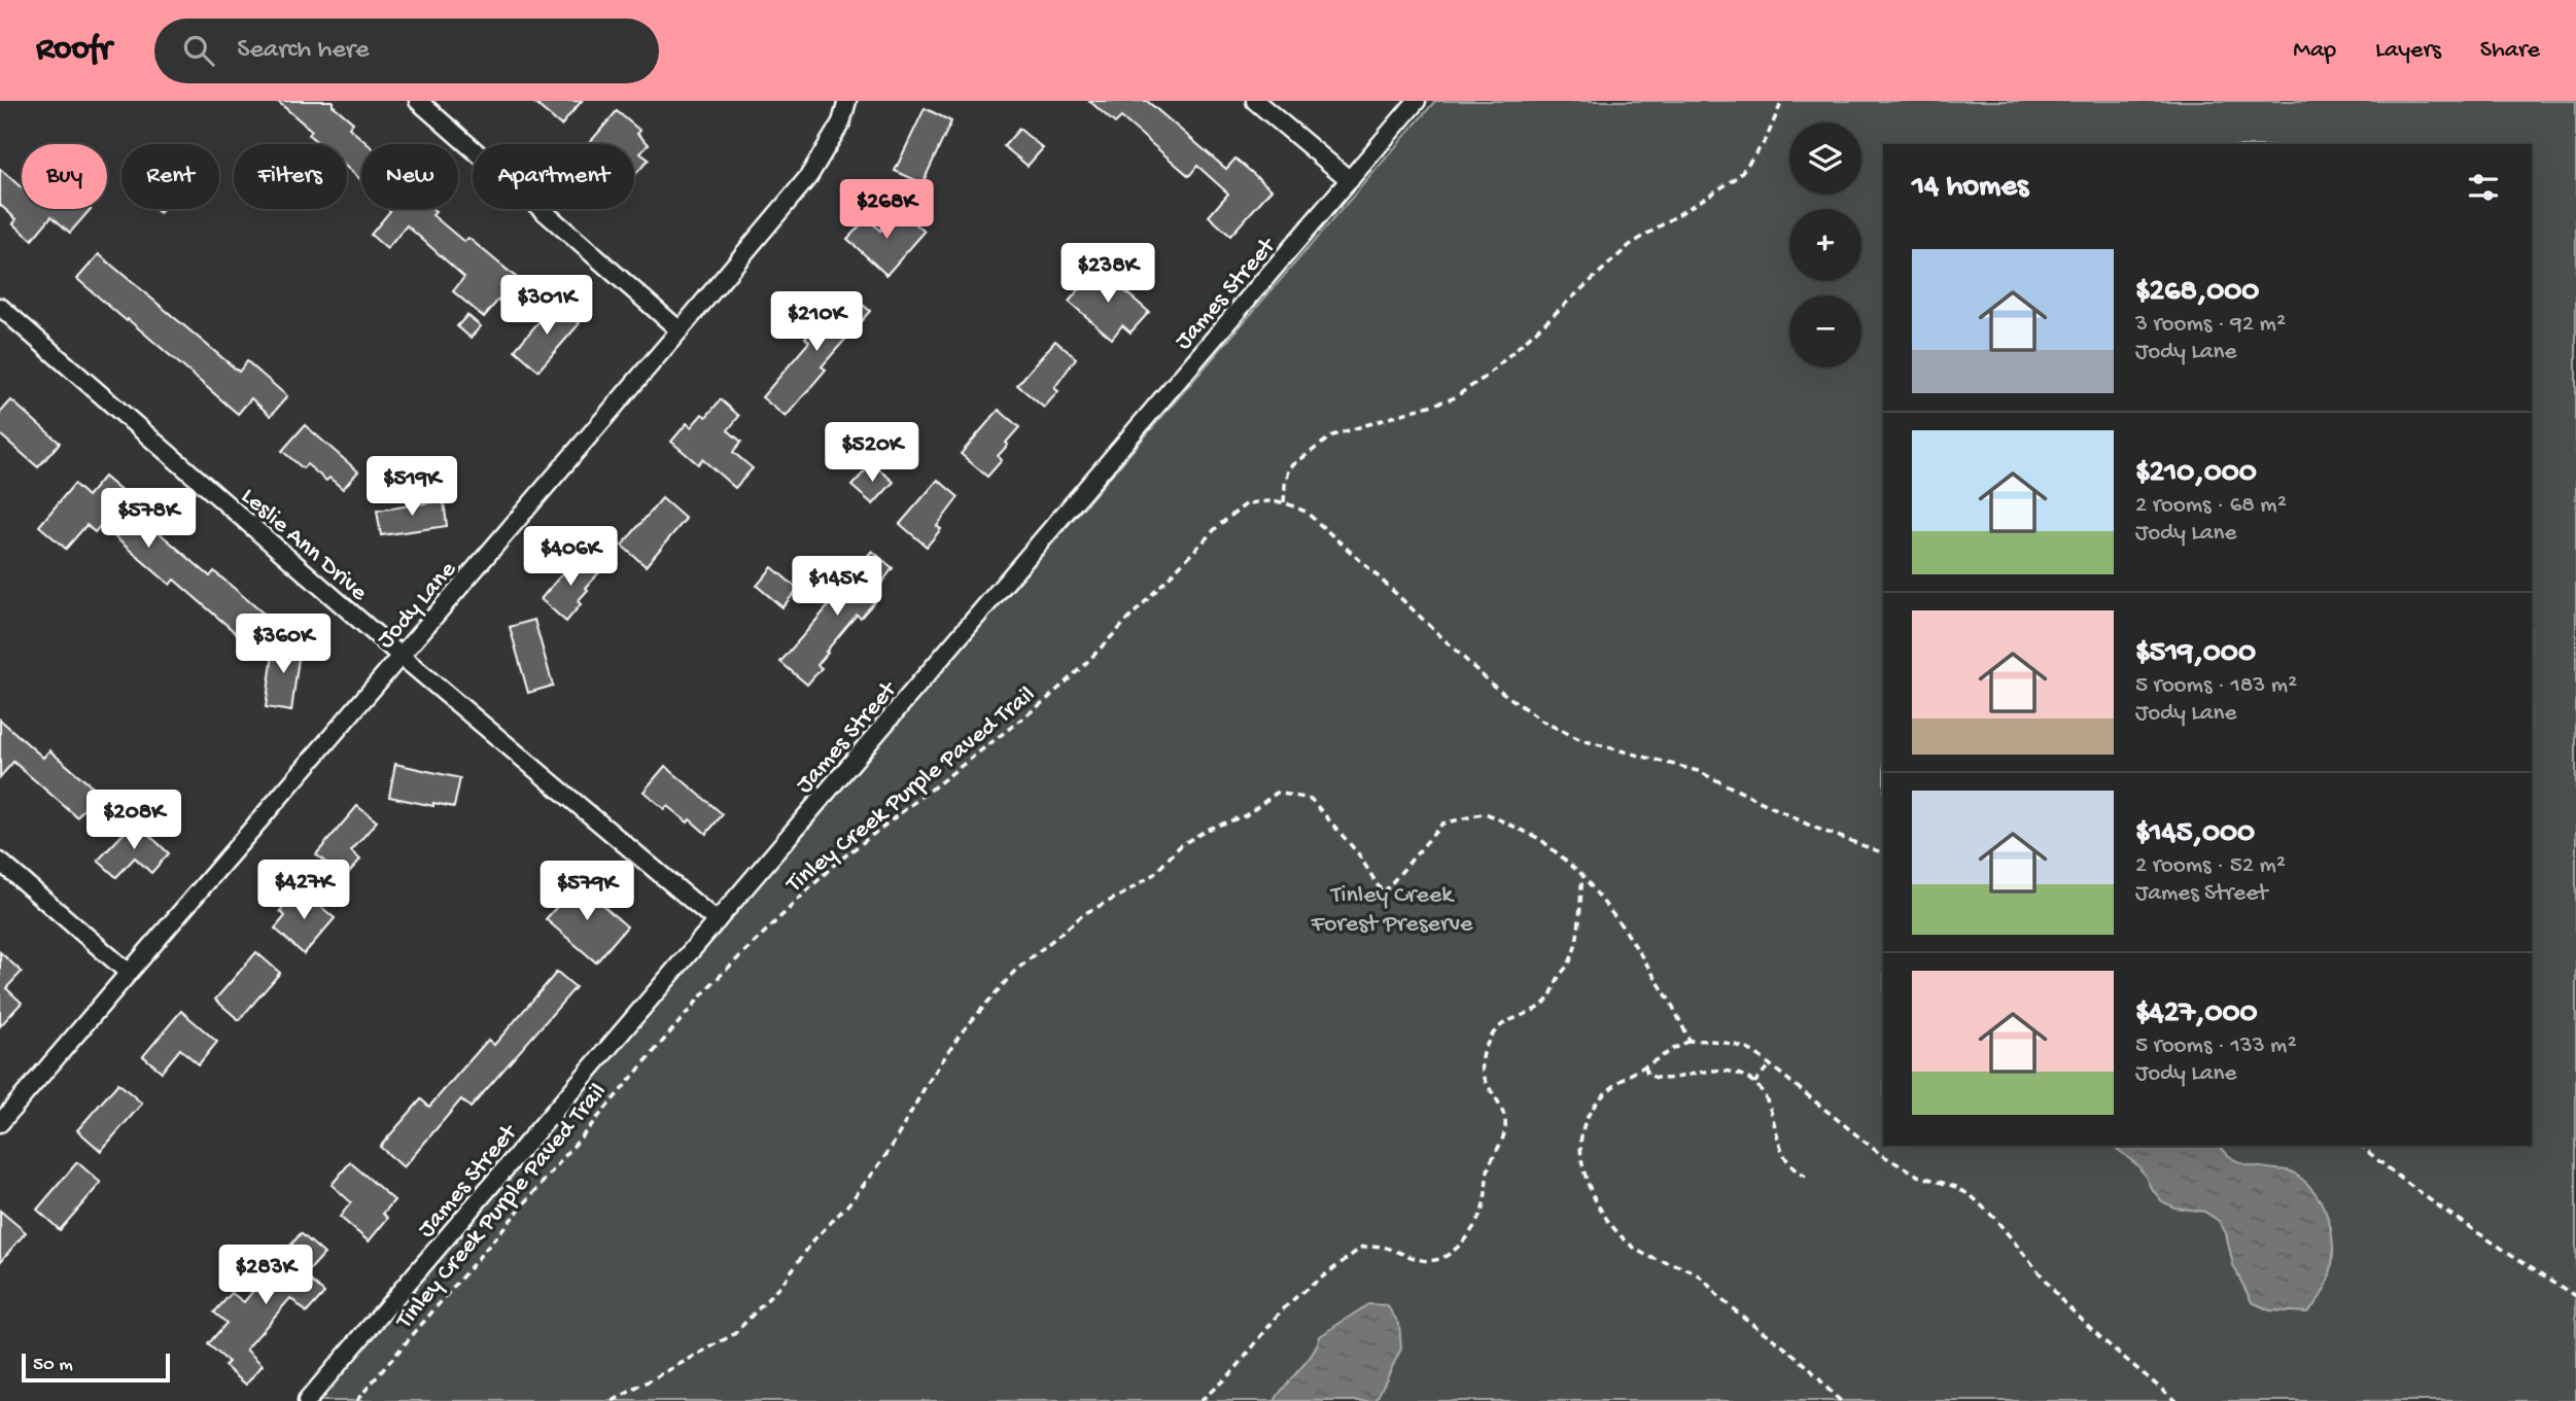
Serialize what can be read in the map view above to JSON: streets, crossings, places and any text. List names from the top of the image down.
{
  "streets": {
    "street": ["James Street", "Leslie Ann Drive", "Jody Lane"],
    "path": ["Tinley Creek Purple Paved Trail"]
  },
  "crossings": [
    ["James Street", "Leslie Ann Drive"],
    ["Leslie Ann Drive", "Jody Lane"]
  ],
  "parks": ["Tinley Creek Forest Preserve"],
  "scale_bar": "50 m",
  "page": {
    "header": "Roofr",
    "search": "Search here",
    "nav": ["Map", "Layers", "Share"],
    "map_buttons": ["+", "−"],
    "chip": [
      "Buy",
      "Rent",
      "Filters",
      "New",
      "Apartment"
    ],
    "heading": "14 homes",
    "price": [
      "$268K",
      "$238K",
      "$301K",
      "$210K",
      "$520K",
      "$519K",
      "$578K",
      "$406K",
      "$145K",
      "$360K",
      "$208K",
      "$427K",
      "$579K",
      "$283K"
    ],
    "list": [
      {
        "name": "$268,000",
        "note": "3 rooms · 92 m² · Jody Lane"
      },
      {
        "name": "$210,000",
        "note": "2 rooms · 68 m² · Jody Lane"
      },
      {
        "name": "$519,000",
        "note": "5 rooms · 183 m² · Jody Lane"
      },
      {
        "name": "$145,000",
        "note": "2 rooms · 52 m² · James Street"
      },
      {
        "name": "$427,000",
        "note": "5 rooms · 133 m² · Jody Lane"
      }
    ],
    "scale": "50 m"
  }
}
